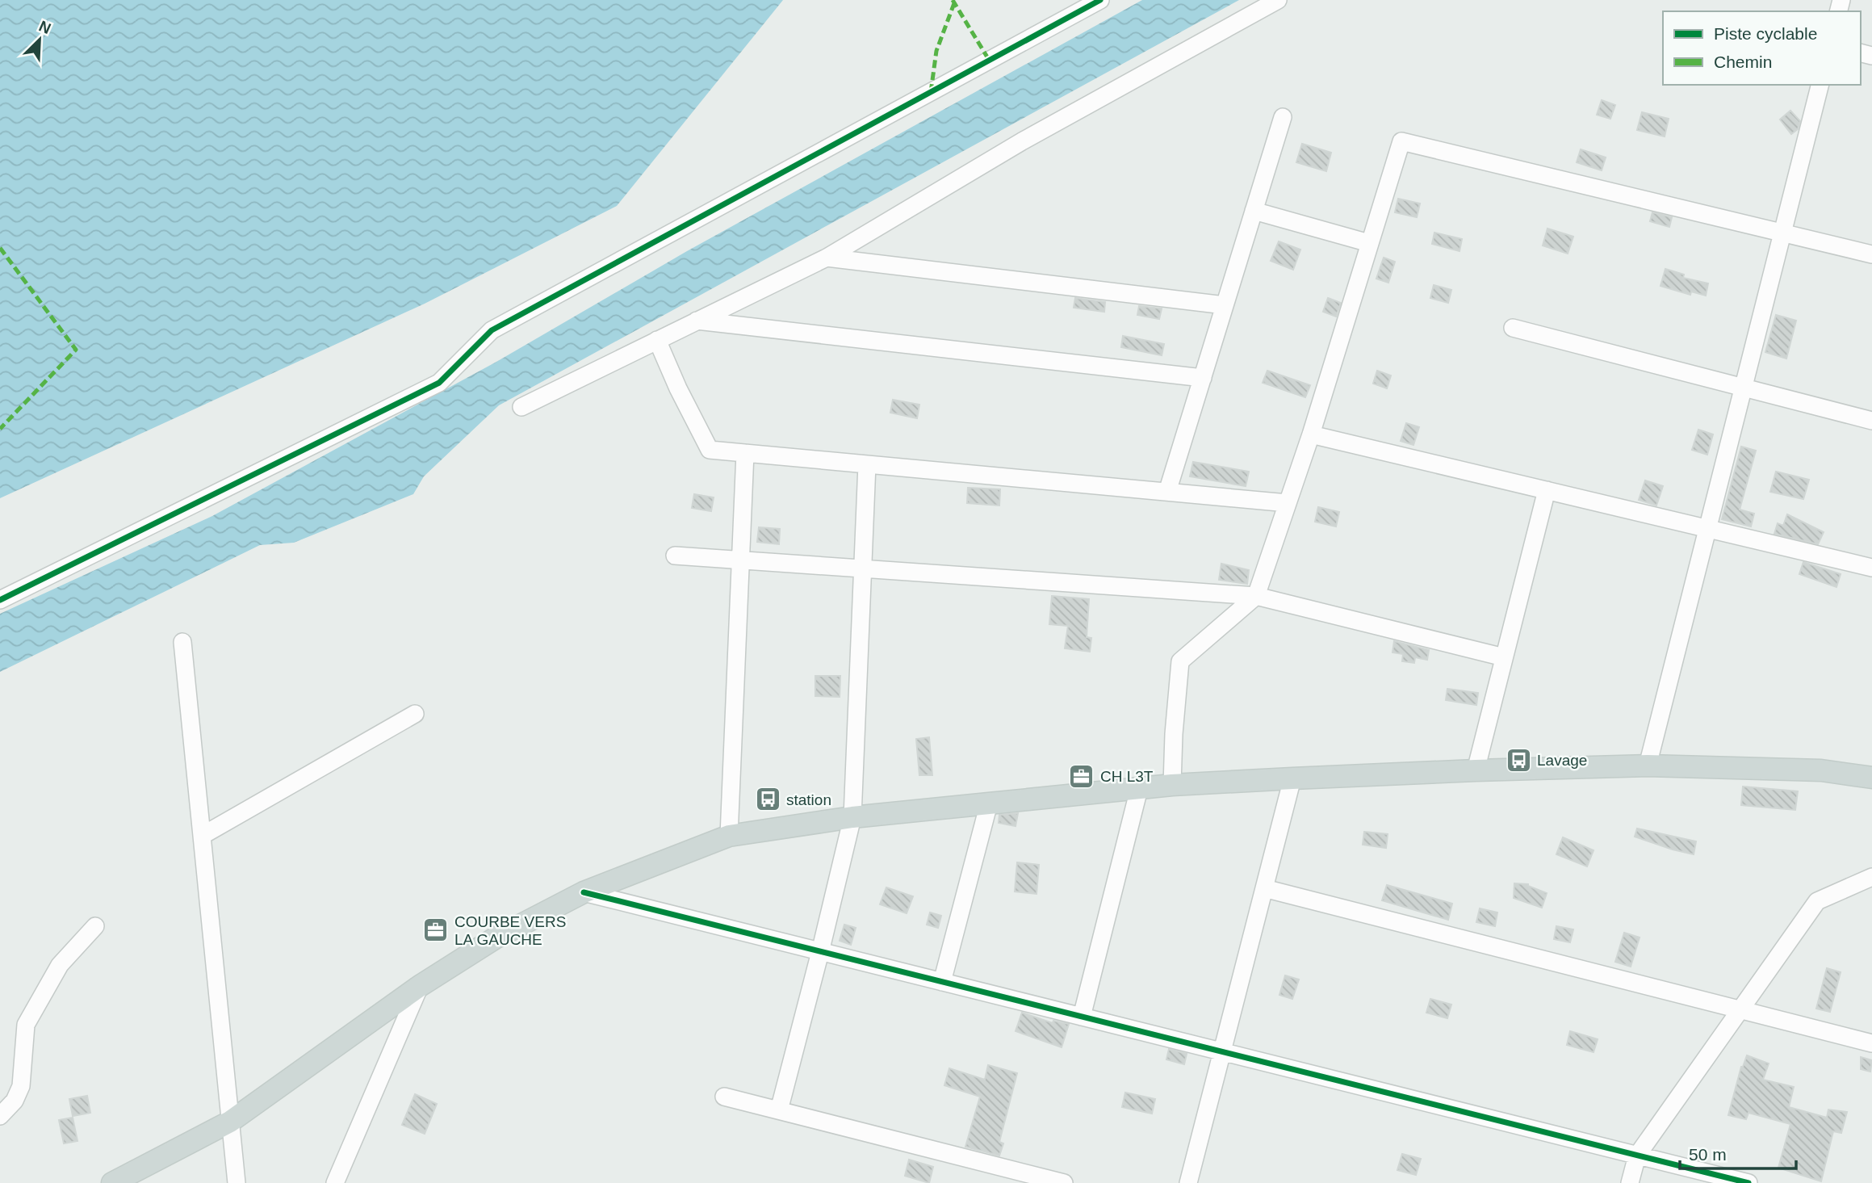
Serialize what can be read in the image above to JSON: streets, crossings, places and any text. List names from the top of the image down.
{
  "places": {
    "bus stop": ["Lavage", "station"],
    "office": ["CH L3T", "COURBE VERS LA GAUCHE"]
  },
  "legend": ["Piste cyclable", "Chemin"],
  "scale_bar": "50 m",
  "north": "top right"
}
